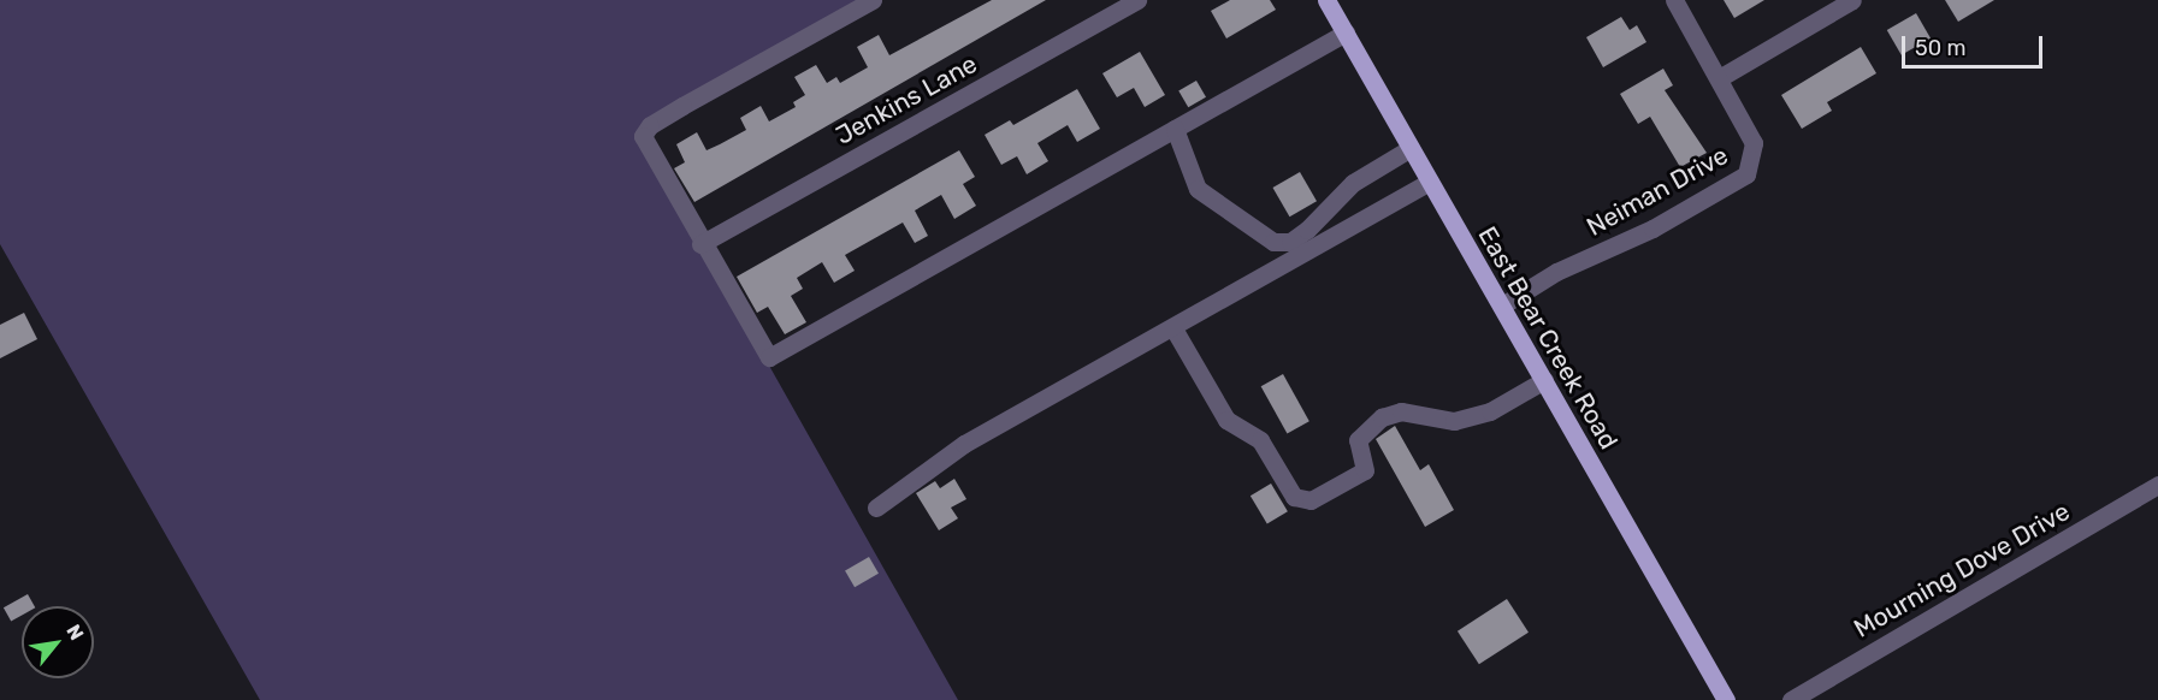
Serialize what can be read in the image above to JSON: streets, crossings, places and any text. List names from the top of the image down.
{
  "streets": {
    "main road": ["East Bear Creek Road"],
    "street": ["Jenkins Lane", "Neiman Drive", "Mourning Dove Drive"]
  },
  "crossings": [
    ["Neiman Drive", "East Bear Creek Road"]
  ],
  "scale_bar": "50 m",
  "north": "top right"
}
